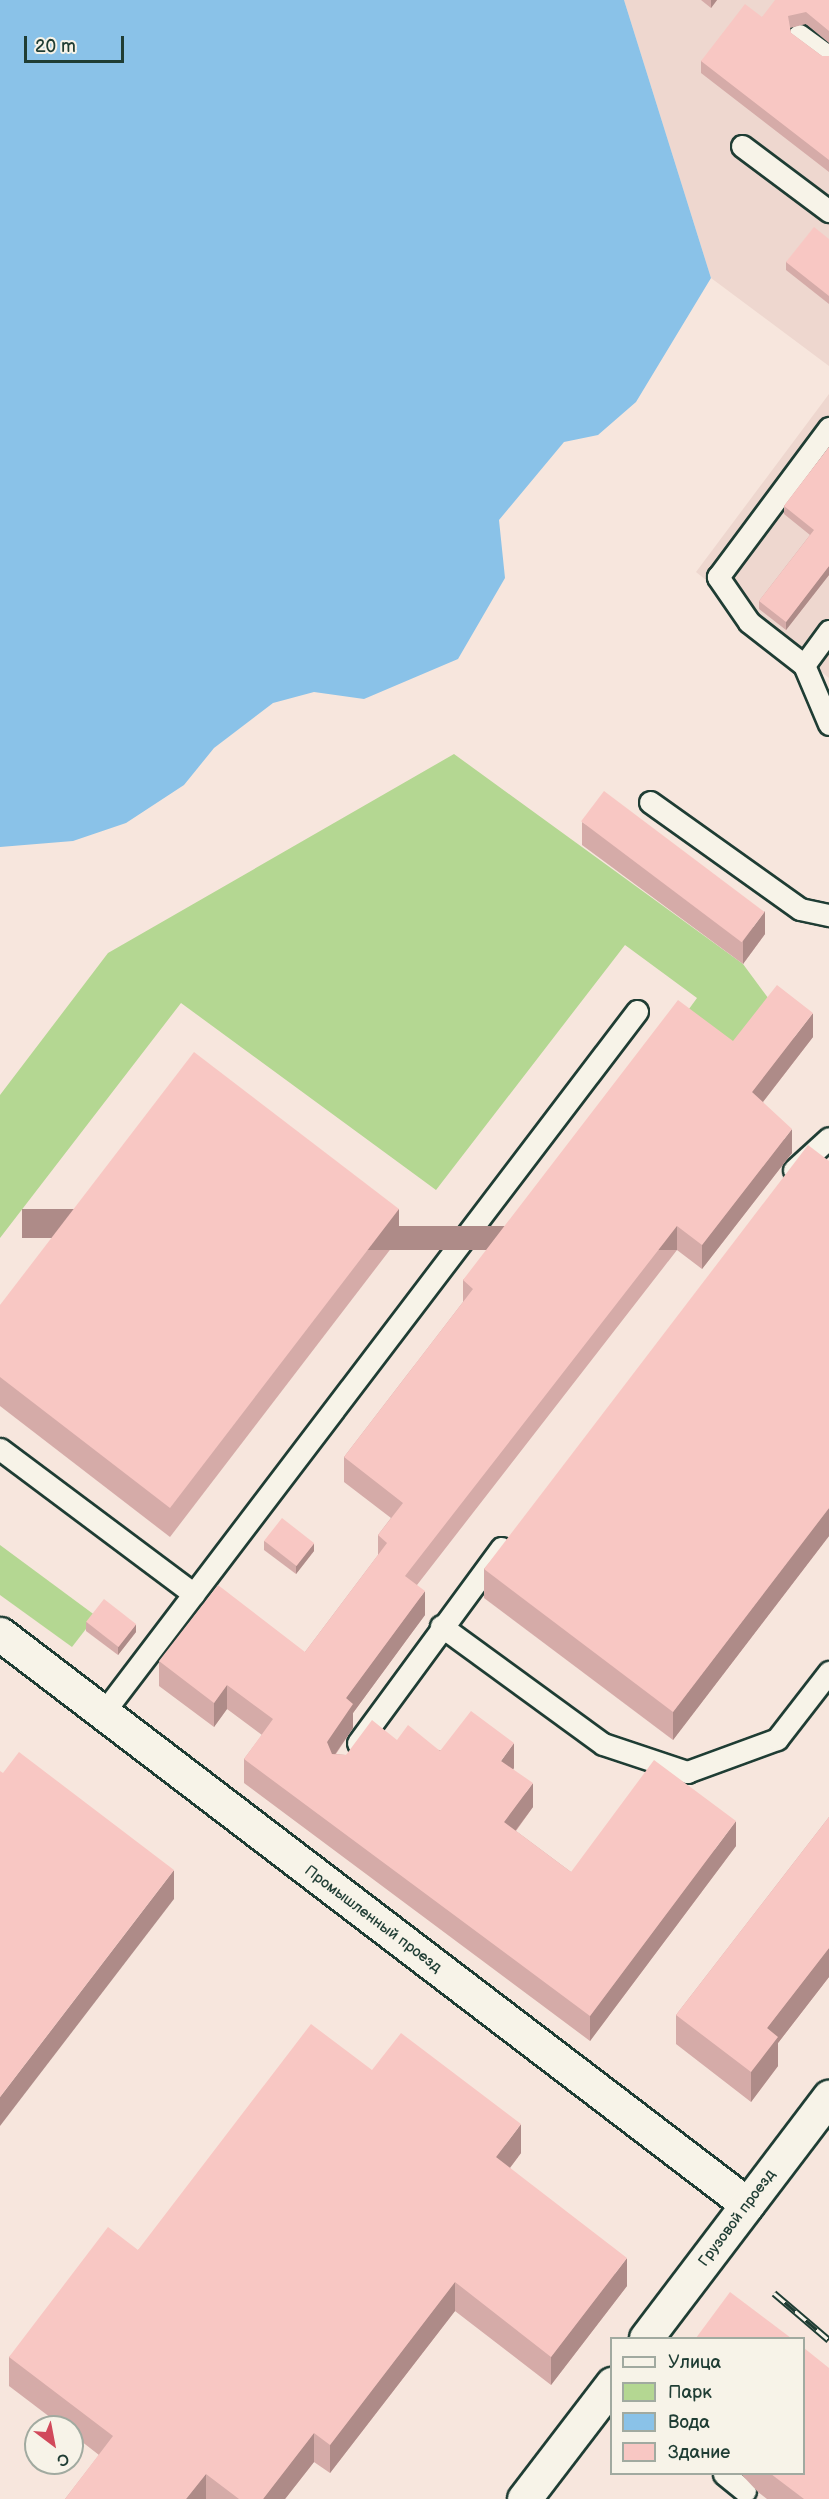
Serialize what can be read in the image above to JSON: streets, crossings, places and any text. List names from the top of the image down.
{
  "streets": {
    "street": ["Промышленный проезд", "Грузовой проезд"]
  },
  "crossings": [
    ["Промышленный проезд", "Грузовой проезд"]
  ],
  "legend": [
    "Улица",
    "Парк",
    "Вода",
    "Здание"
  ],
  "scale_bar": "20 m",
  "north": "bottom right"
}
